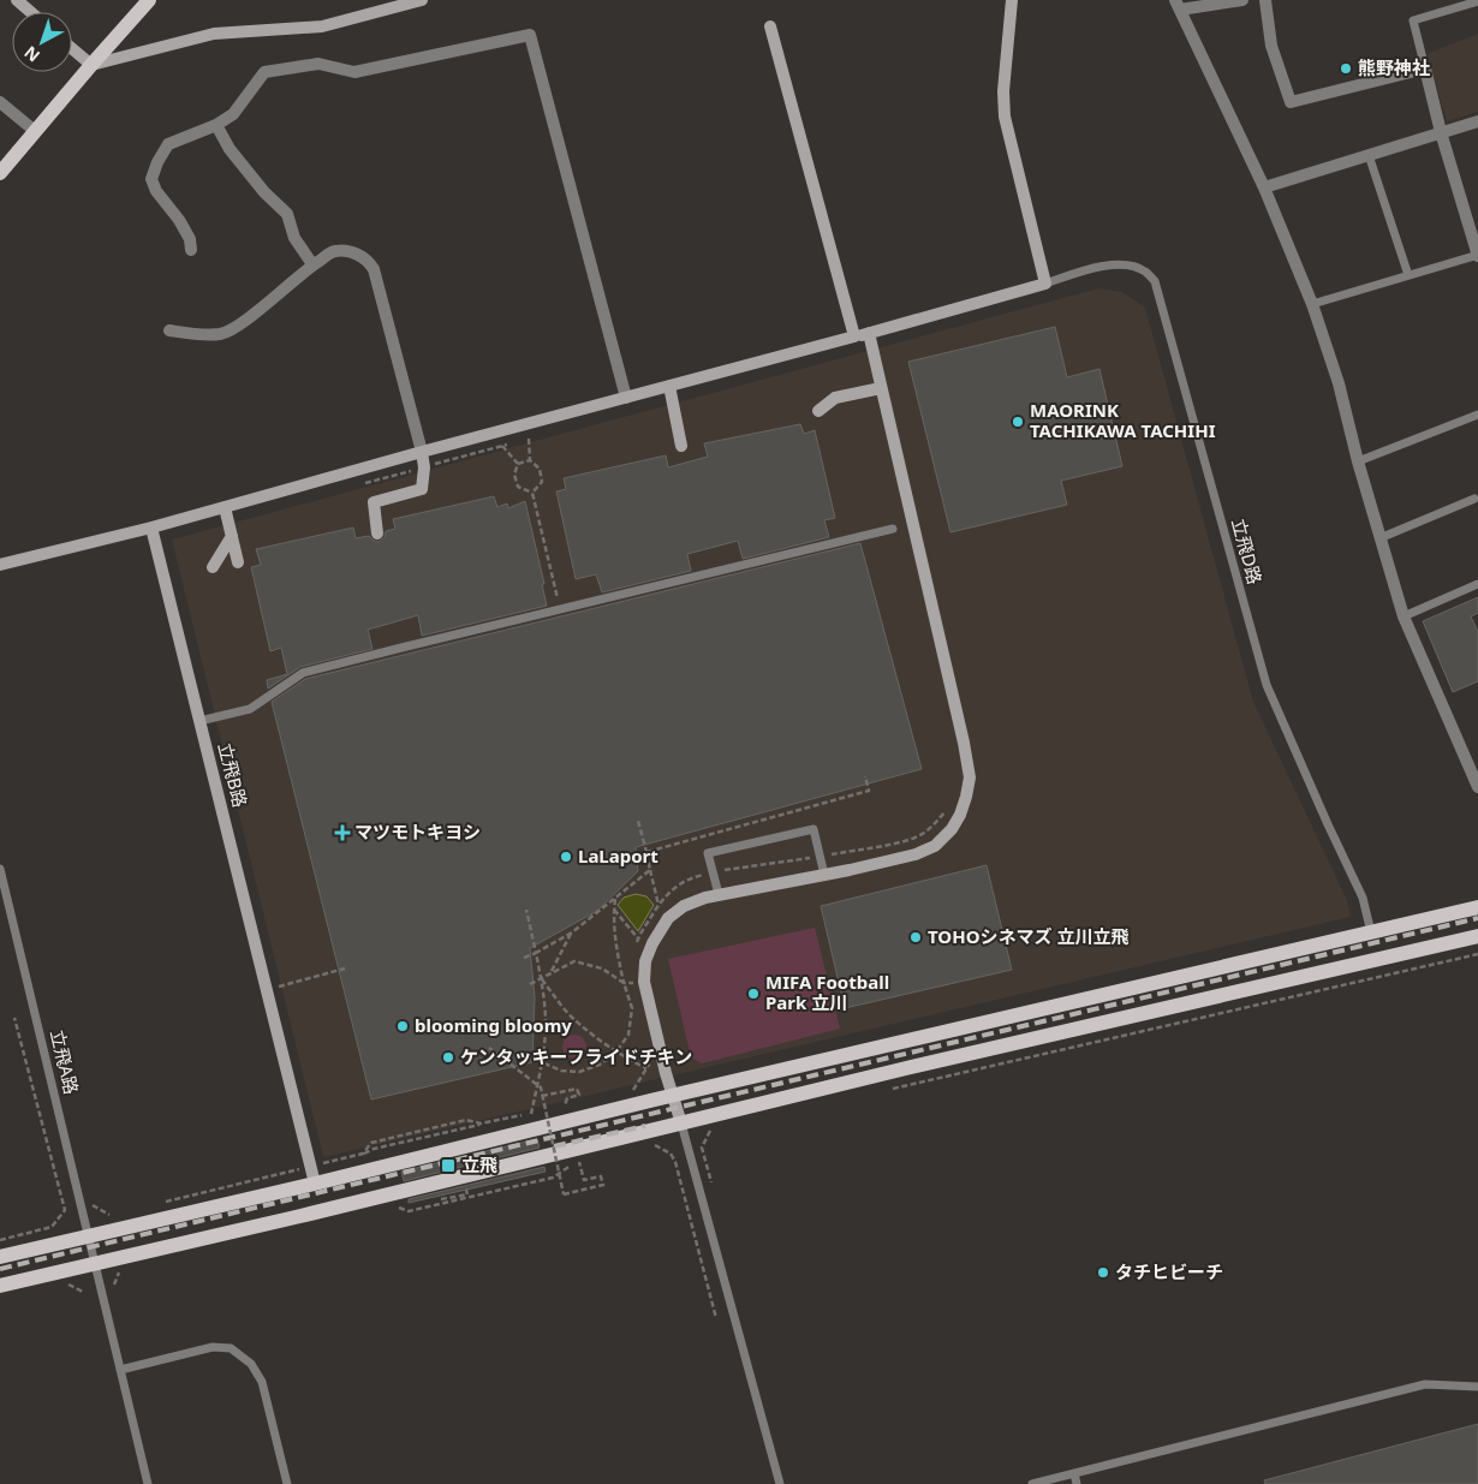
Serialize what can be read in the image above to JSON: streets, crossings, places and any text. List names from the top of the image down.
{
  "streets": {
    "street": ["立飛B路"],
    "lane": ["立飛D路", "立飛A路"]
  },
  "places": {
    "other": [
      "熊野神社",
      "MAORINK TACHIKAWA TACHIHI",
      "LaLaport",
      "TOHOシネマズ 立川立飛",
      "MIFA Football Park 立川",
      "blooming bloomy",
      "ケンタッキーフライドチキン",
      "タチヒビーチ"
    ],
    "health": ["マツモトキヨシ"],
    "transit": ["立飛"]
  },
  "north": "bottom left"
}
